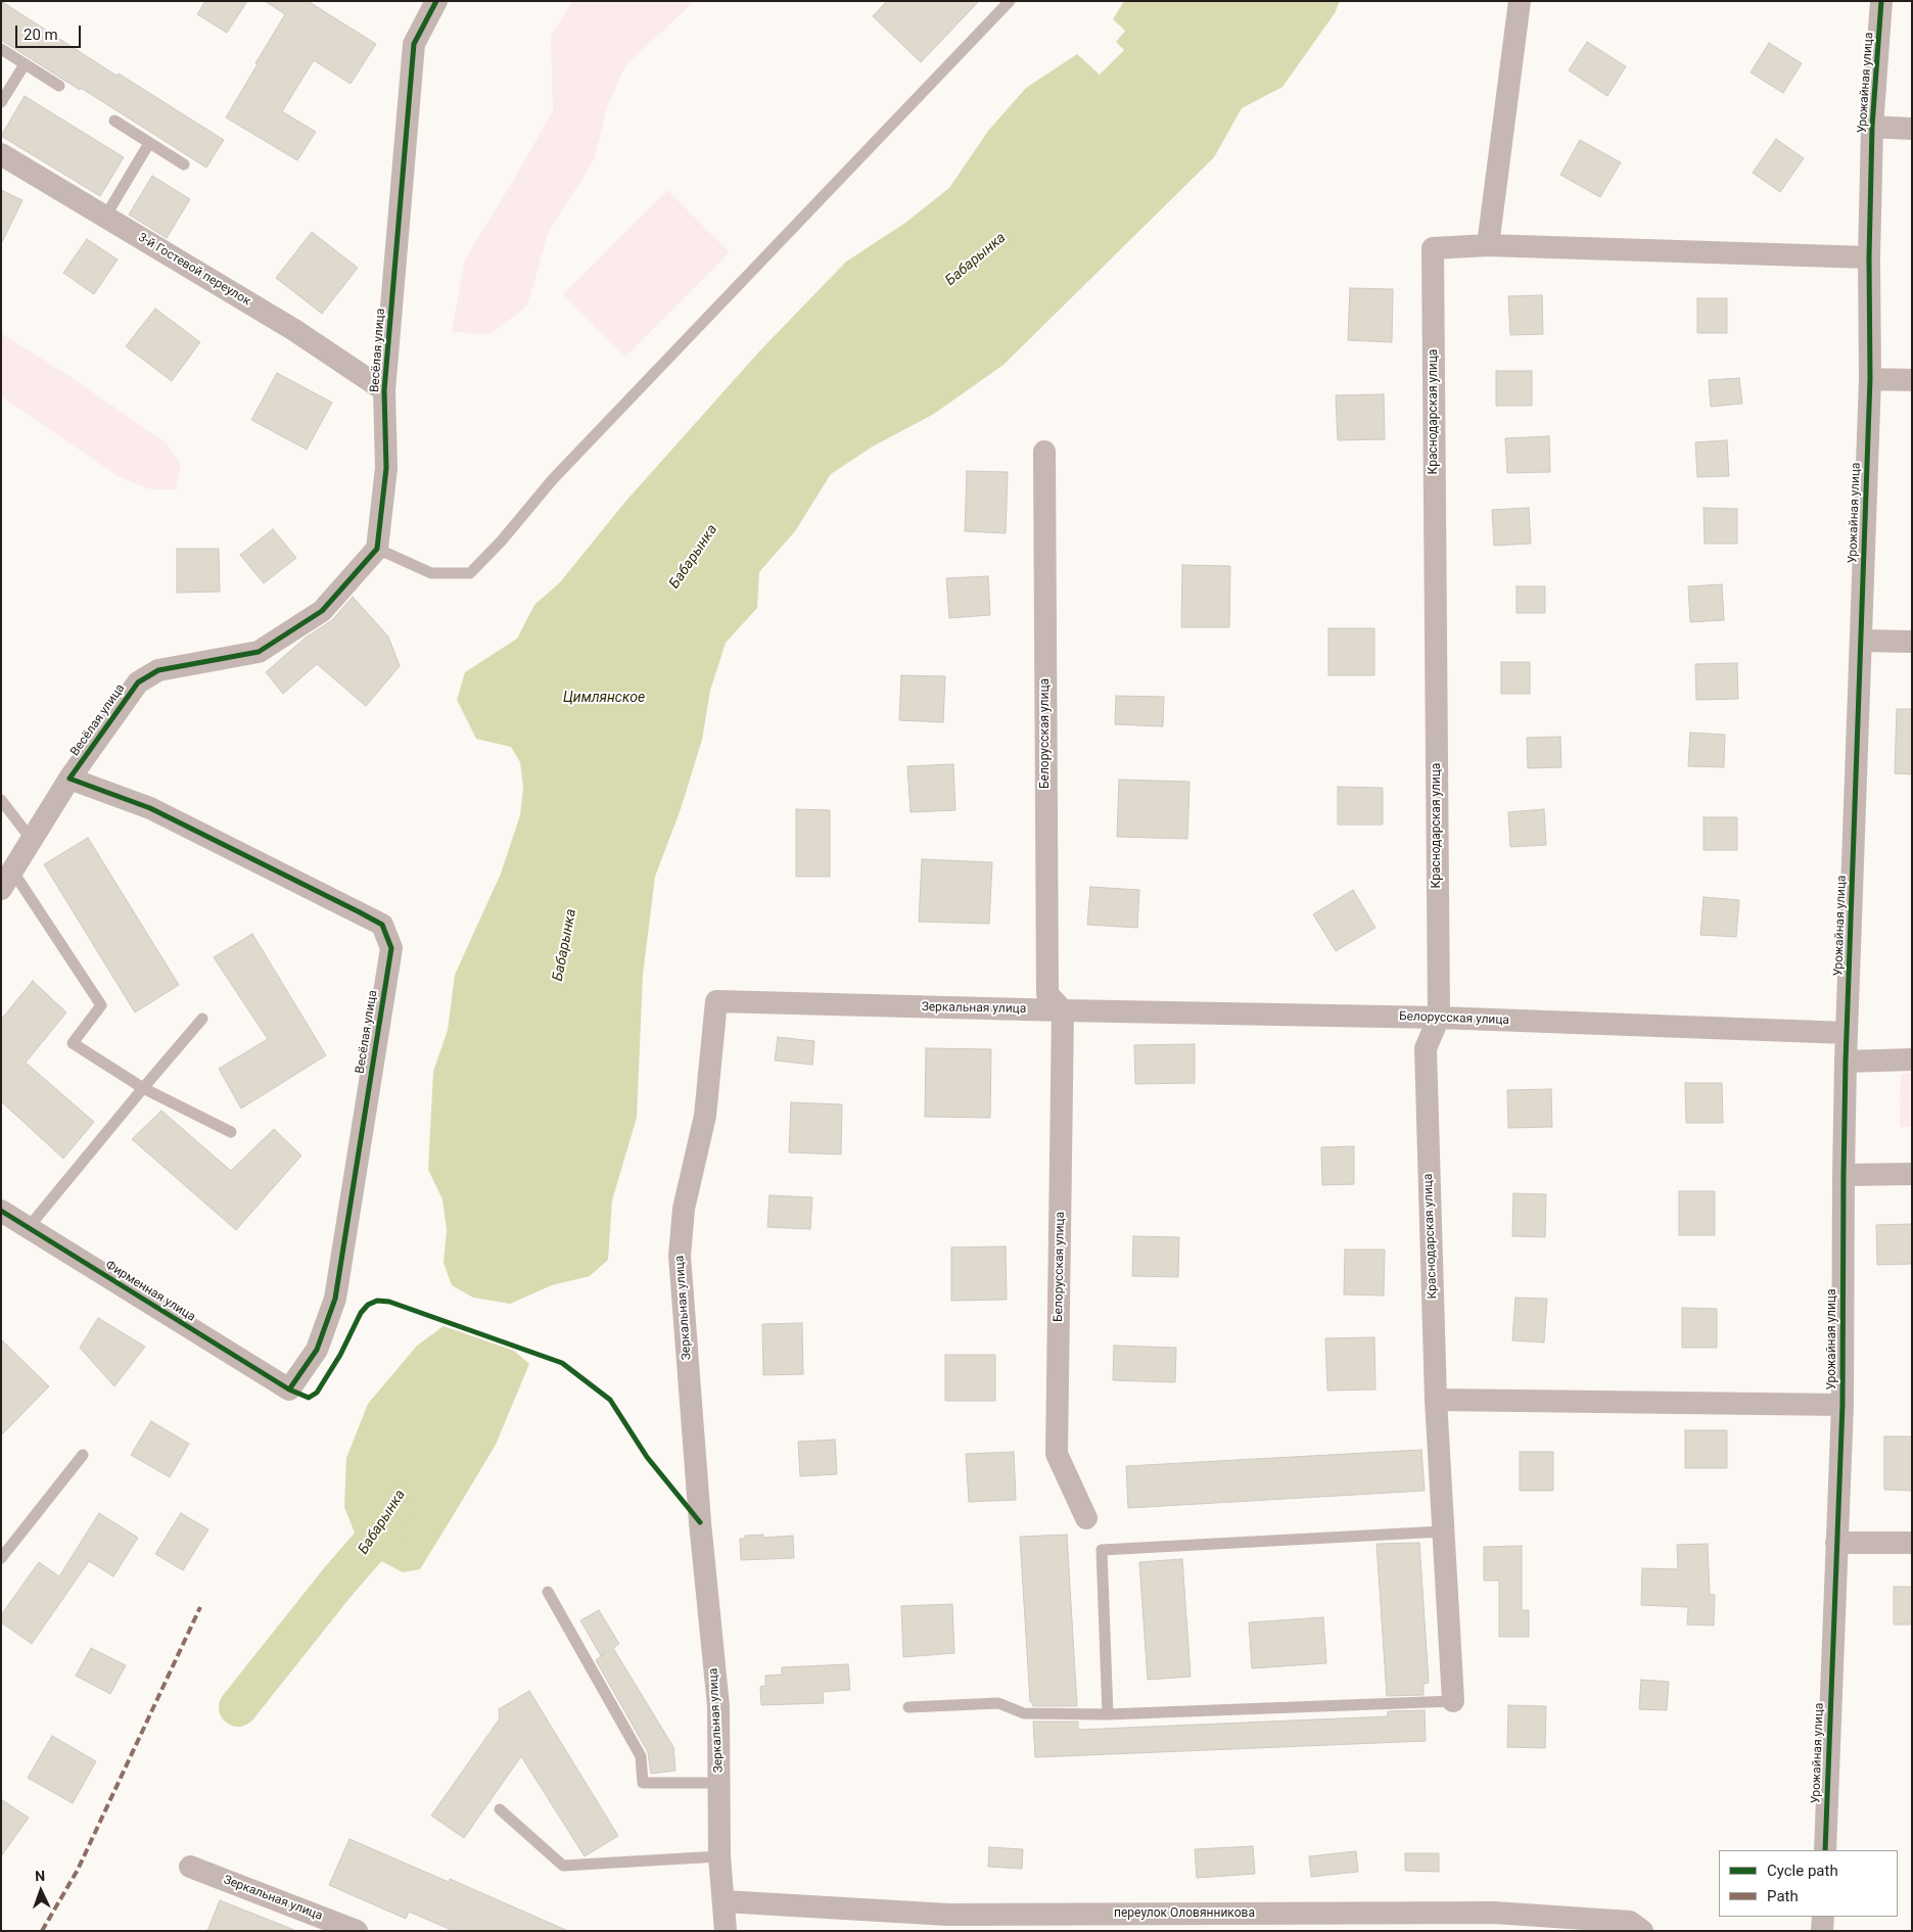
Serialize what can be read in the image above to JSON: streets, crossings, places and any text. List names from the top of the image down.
{
  "streets": {
    "street": [
      "Урожайная улица",
      "3-й Гостевой переулок",
      "Весёлая улица",
      "Краснодарская улица",
      "Белорусская улица",
      "Зеркальная улица",
      "Фирменная улица",
      "переулок Оловянникова"
    ]
  },
  "crossings": [
    ["Урожайная улица", "Белорусская улица"],
    ["3-й Гостевой переулок", "Весёлая улица"],
    ["Весёлая улица", "Фирменная улица"],
    ["Краснодарская улица", "Белорусская улица"],
    ["Белорусская улица", "Зеркальная улица"],
    ["Зеркальная улица", "переулок Оловянникова"]
  ],
  "water": ["Бабарынка", "Цимлянское"],
  "legend": ["Cycle path", "Path"],
  "scale_bar": "20 m",
  "north": "top"
}
